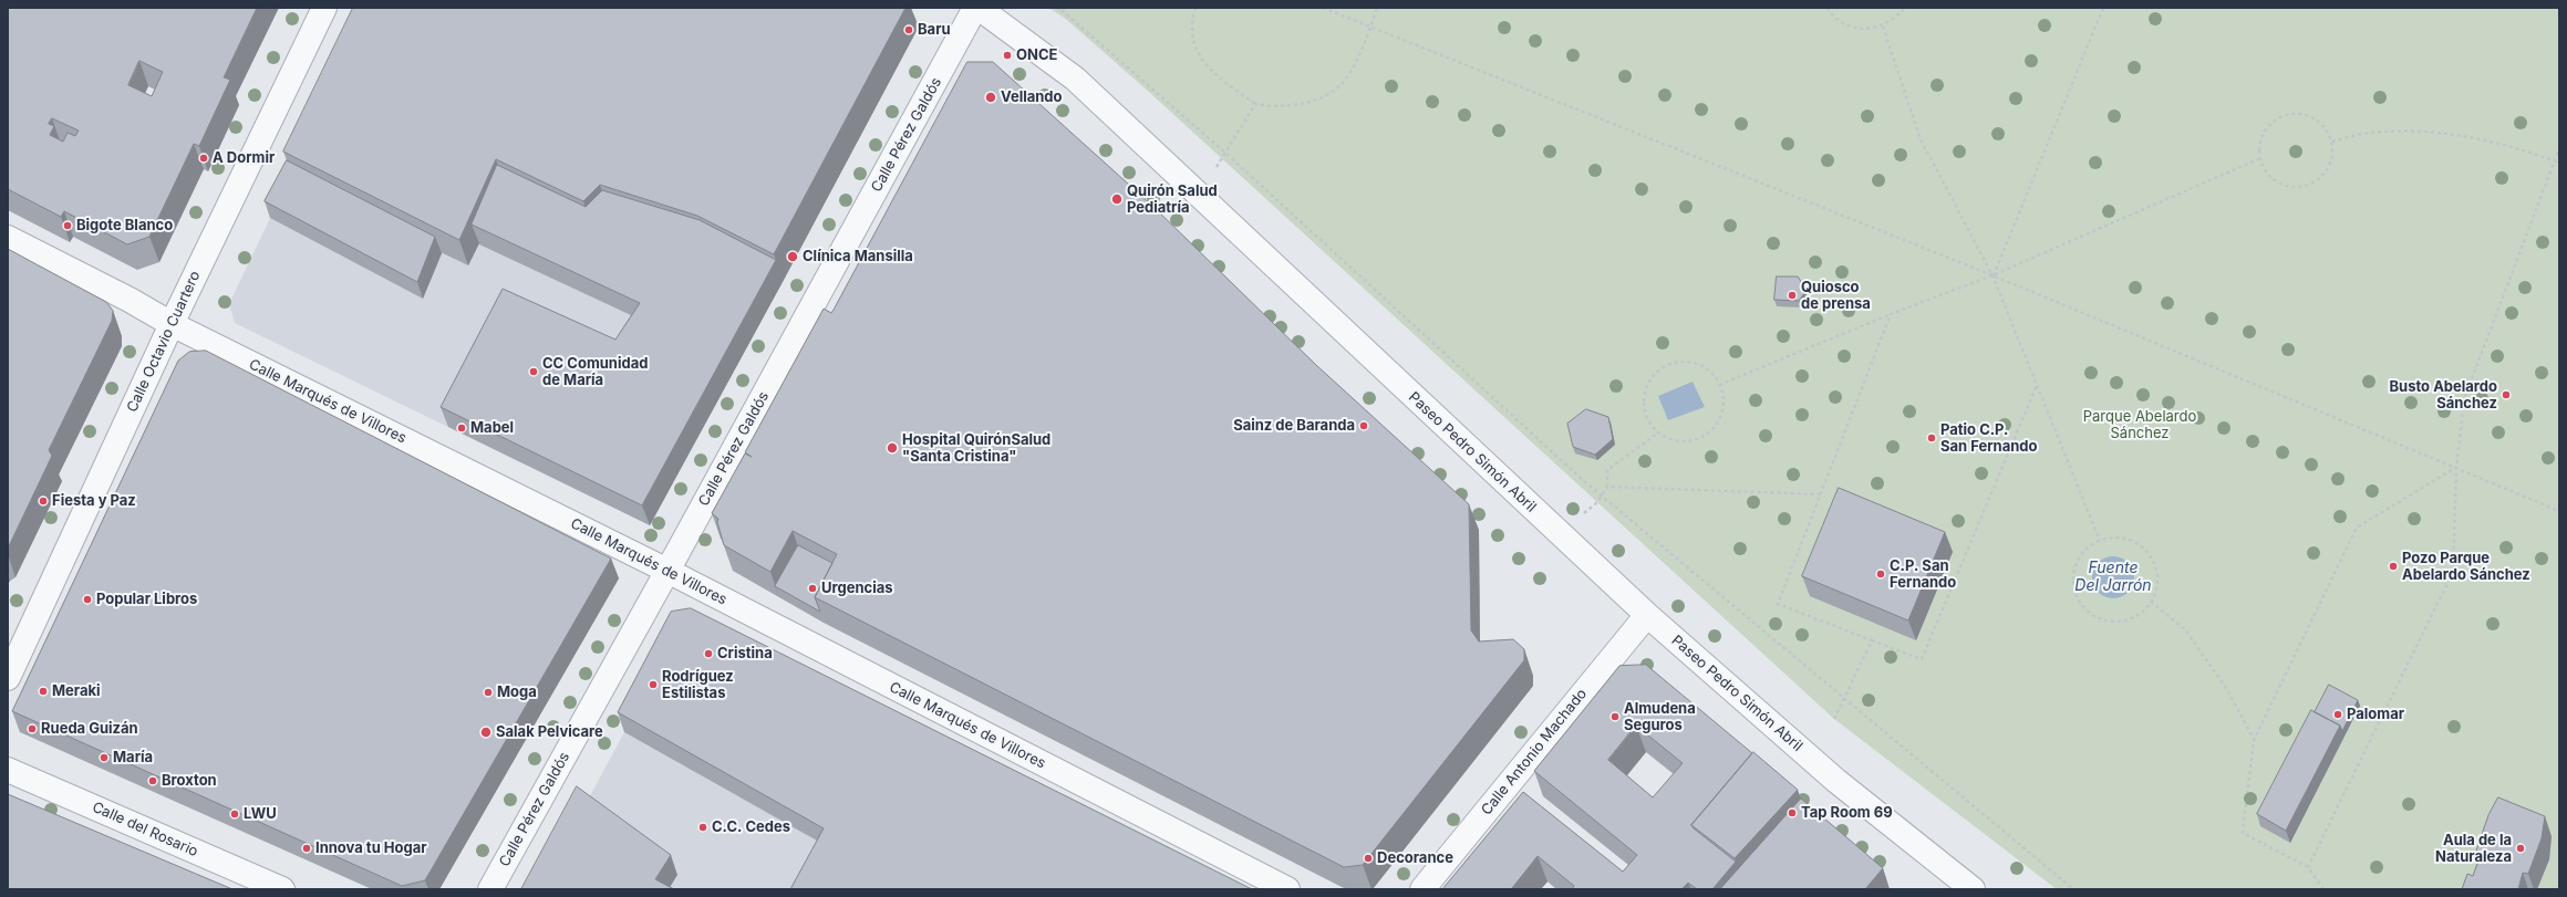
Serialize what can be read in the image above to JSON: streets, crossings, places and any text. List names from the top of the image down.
{
  "streets": {
    "street": [
      "Calle Pérez Galdós",
      "Calle Octavio Cuartero",
      "Calle Marqués de Villores",
      "Paseo Pedro Simón Abril",
      "Calle Antonio Machado",
      "Calle del Rosario"
    ]
  },
  "crossings": [
    ["Calle Pérez Galdós", "Calle Marqués de Villores"],
    ["Calle Pérez Galdós", "Paseo Pedro Simón Abril"],
    ["Calle Octavio Cuartero", "Calle Marqués de Villores"],
    ["Paseo Pedro Simón Abril", "Calle Antonio Machado"]
  ],
  "water": ["Fuente Del Jarrón"],
  "parks": ["Parque Abelardo Sánchez"],
  "places": [
    "Baru",
    "ONCE",
    "Vellando",
    "A Dormir",
    "Quirón Salud Pediatría",
    "Bigote Blanco",
    "Clínica Mansilla",
    "Quiosco de prensa",
    "CC Comunidad de María",
    "Busto Abelardo Sánchez",
    "Sainz de Baranda",
    "Mabel",
    "Patio C.P. San Fernando",
    "Hospital QuirónSalud \"Santa Cristina\"",
    "Fiesta y Paz",
    "Pozo Parque Abelardo Sánchez",
    "C.P. San Fernando",
    "Urgencias",
    "Popular Libros",
    "Cristina",
    "Rodríguez Estilistas",
    "Meraki",
    "Moga",
    "Palomar",
    "Almudena Seguros",
    "Rueda Guizán",
    "Salak Pelvicare",
    "María",
    "Broxton",
    "Tap Room 69",
    "LWU",
    "C.C. Cedes",
    "Innova tu Hogar",
    "Aula de la Naturaleza",
    "Decorance"
  ]
}
